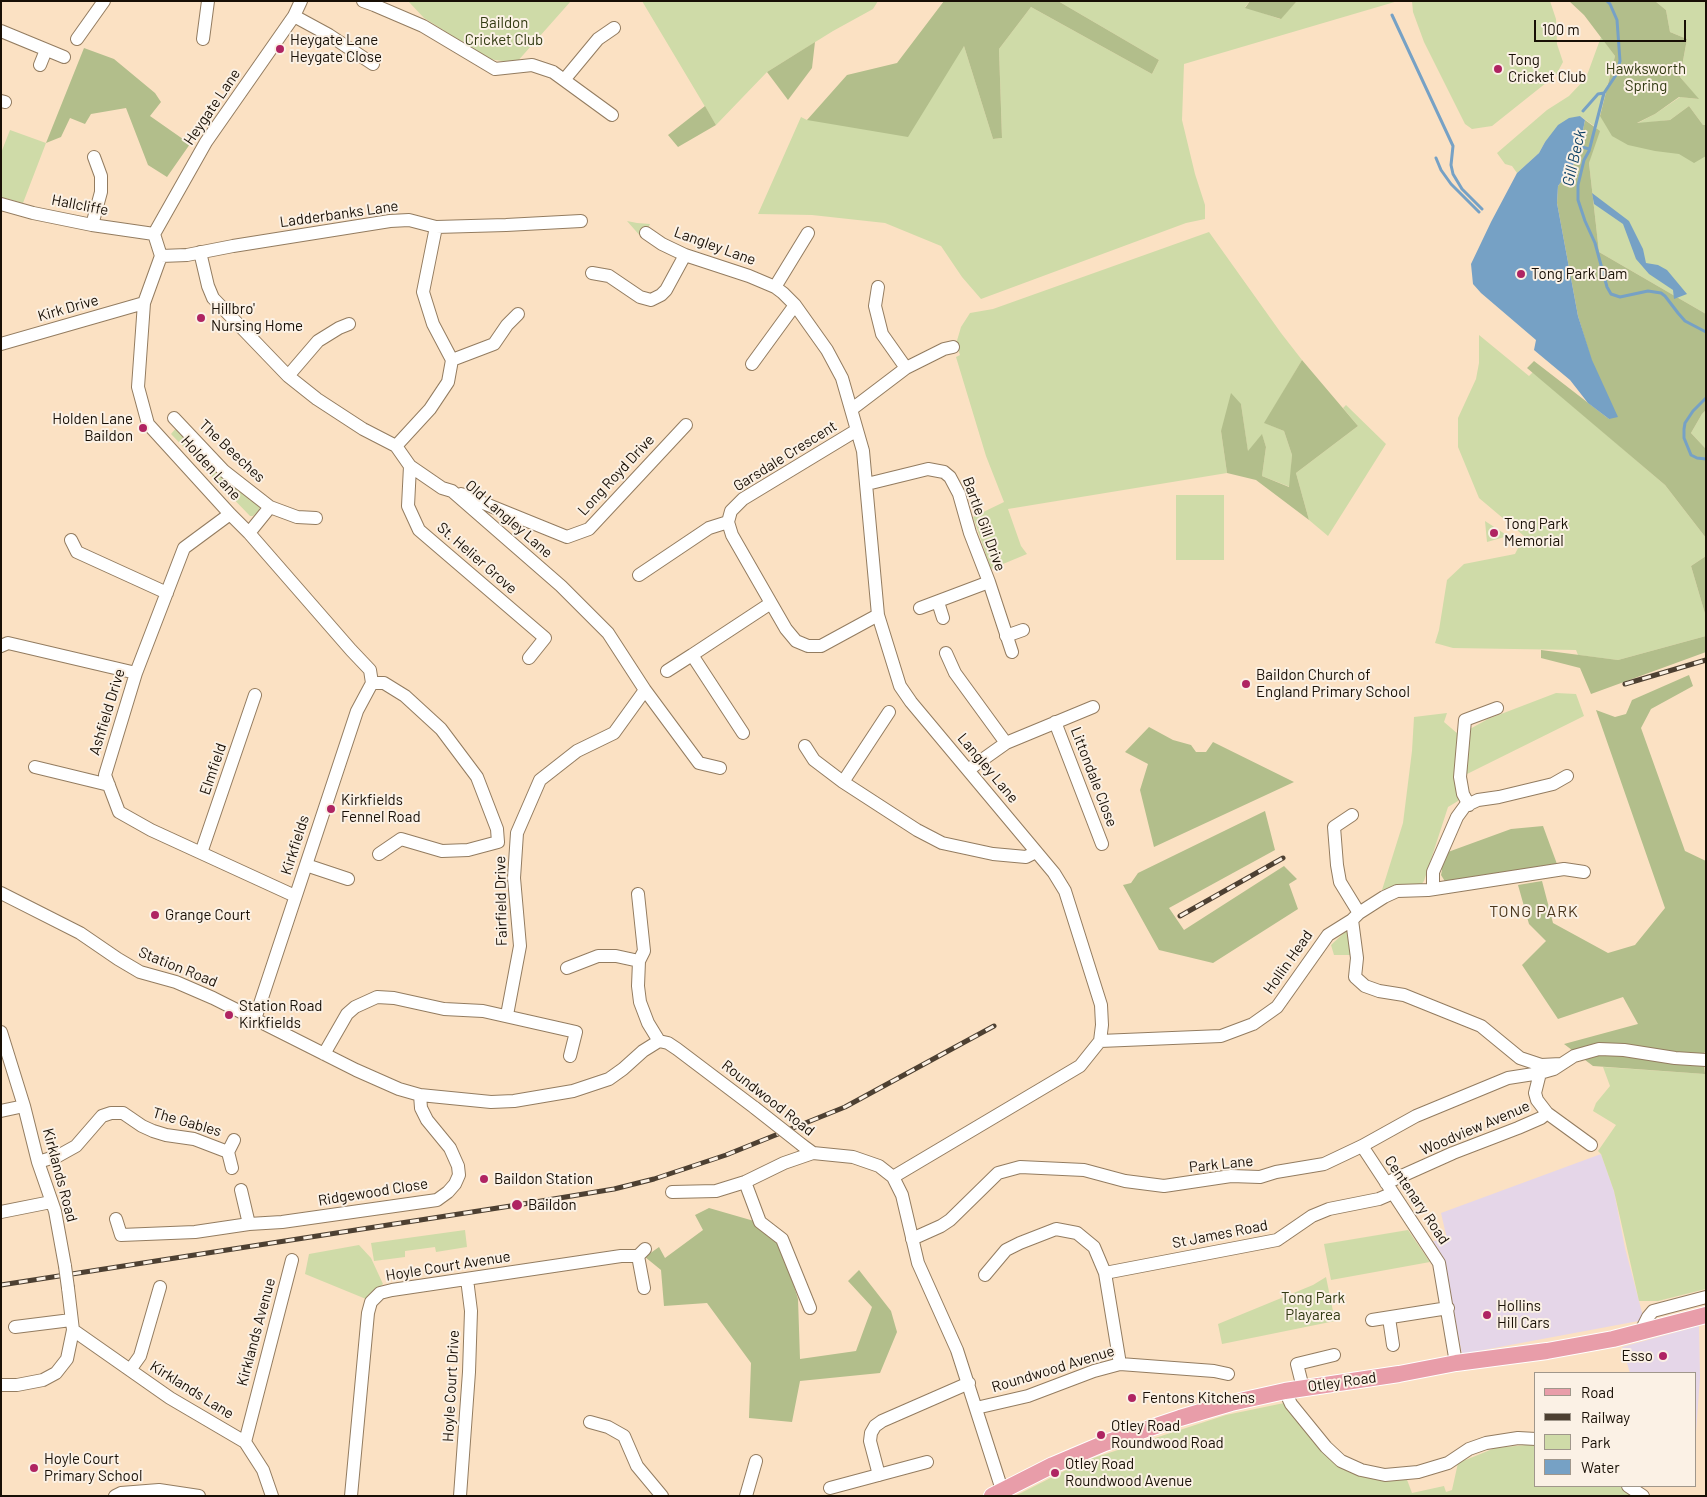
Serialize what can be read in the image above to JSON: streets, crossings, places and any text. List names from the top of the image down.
{
  "streets": {
    "main road": ["Otley Road"],
    "street": [
      "Heygate Lane",
      "Hallcliffe",
      "Ladderbanks Lane",
      "Langley Lane",
      "Kirk Drive",
      "The Beeches",
      "Garsdale Crescent",
      "Holden Lane",
      "Long Royd Drive",
      "Old Langley Lane",
      "Bartle Gill Drive",
      "St. Helier Grove",
      "Ashfield Drive",
      "Elmfield",
      "Littondale Close",
      "Kirkfields",
      "Fairfield Drive",
      "Hollin Head",
      "Station Road",
      "Roundwood Road",
      "The Gables",
      "Woodview Avenue",
      "Park Lane",
      "Kirklands Road",
      "Ridgewood Close",
      "Centenary Road",
      "St James Road",
      "Hoyle Court Avenue",
      "Kirklands Avenue",
      "Roundwood Avenue",
      "Hoyle Court Drive",
      "Kirklands Lane"
    ]
  },
  "crossings": [
    ["Heygate Lane", "Hallcliffe"],
    ["Ladderbanks Lane", "Holden Lane"],
    ["Ladderbanks Lane", "Old Langley Lane"],
    ["Langley Lane", "Garsdale Crescent"],
    ["Langley Lane", "Bartle Gill Drive"],
    ["Langley Lane", "Hollin Head"],
    ["Kirk Drive", "Holden Lane"],
    ["Holden Lane", "Ashfield Drive"],
    ["Holden Lane", "Kirkfields"],
    ["Long Royd Drive", "Old Langley Lane"],
    ["Old Langley Lane", "St. Helier Grove"],
    ["Old Langley Lane", "Fairfield Drive"],
    ["Ashfield Drive", "Elmfield"],
    ["Ashfield Drive", "Kirkfields"],
    ["Kirkfields", "Station Road"],
    ["Station Road", "Roundwood Road"],
    ["Station Road", "Ridgewood Close"],
    ["The Gables", "Kirklands Road"],
    ["Woodview Avenue", "Centenary Road"],
    ["Woodview Avenue", "St James Road"],
    ["Park Lane", "Centenary Road"],
    ["Kirklands Road", "Kirklands Lane"],
    ["Centenary Road", "St James Road"],
    ["Centenary Road", "Otley Road"],
    ["Hoyle Court Avenue", "Hoyle Court Drive"],
    ["Kirklands Avenue", "Kirklands Lane"]
  ],
  "districts": ["TONG PARK"],
  "water": ["Gill Beck"],
  "parks": ["Baildon Cricket Club", "Hawksworth Spring", "Tong Park Playarea"],
  "places": [
    "Heygate Lane Heygate Close",
    "Tong Cricket Club",
    "Tong Park Dam",
    "Hillbro' Nursing Home",
    "Holden Lane Baildon",
    "Tong Park Memorial",
    "Baildon Church of England Primary School",
    "Kirkfields Fennel Road",
    "Grange Court",
    "Station Road Kirkfields",
    "Baildon Station",
    "Baildon",
    "Hollins Hill Cars",
    "Esso",
    "Fentons Kitchens",
    "Otley Road Roundwood Road",
    "Hoyle Court Primary School",
    "Otley Road Roundwood Avenue"
  ],
  "legend": [
    "Road",
    "Railway",
    "Park",
    "Water"
  ],
  "scale_bar": "100 m"
}
